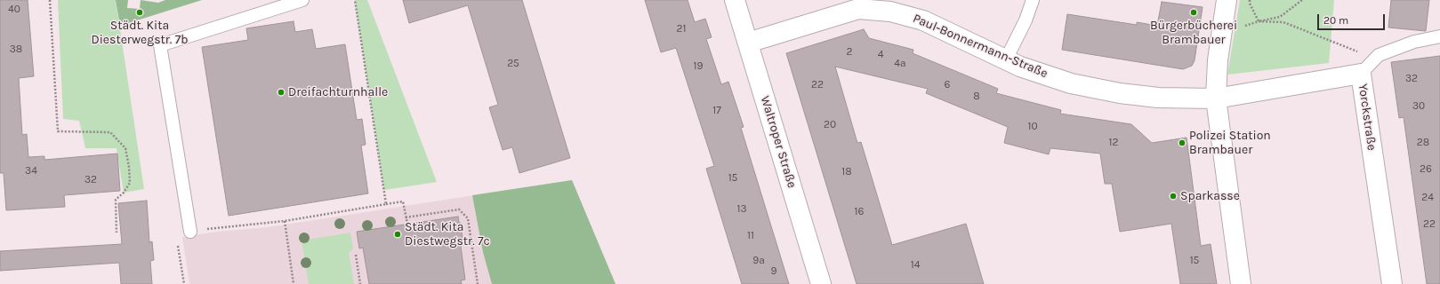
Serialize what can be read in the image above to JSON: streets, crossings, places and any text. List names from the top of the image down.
{
  "streets": {
    "street": ["Paul-Bonnermann-Straße", "Yorckstraße", "Waltroper Straße"]
  },
  "crossings": [
    ["Paul-Bonnermann-Straße", "Yorckstraße"],
    ["Paul-Bonnermann-Straße", "Waltroper Straße"]
  ],
  "places": [
    "Städt. Kita Diesterwegstr. 7b",
    "Bürgerbücherei Brambauer",
    "Dreifachturnhalle",
    "Polizei Station Brambauer",
    "Sparkasse",
    "Städt. Kita Diestwegstr. 7c"
  ],
  "house_numbers": [
    "40",
    "21",
    "38",
    "2",
    "4",
    "25",
    "4a",
    "19",
    "32",
    "22",
    "6",
    "8",
    "30",
    "17",
    "20",
    "10",
    "12",
    "28",
    "26",
    "34",
    "18",
    "15",
    "32",
    "24",
    "13",
    "16",
    "22",
    "11",
    "9a",
    "15",
    "14",
    "9"
  ],
  "scale_bar": "20 m"
}
